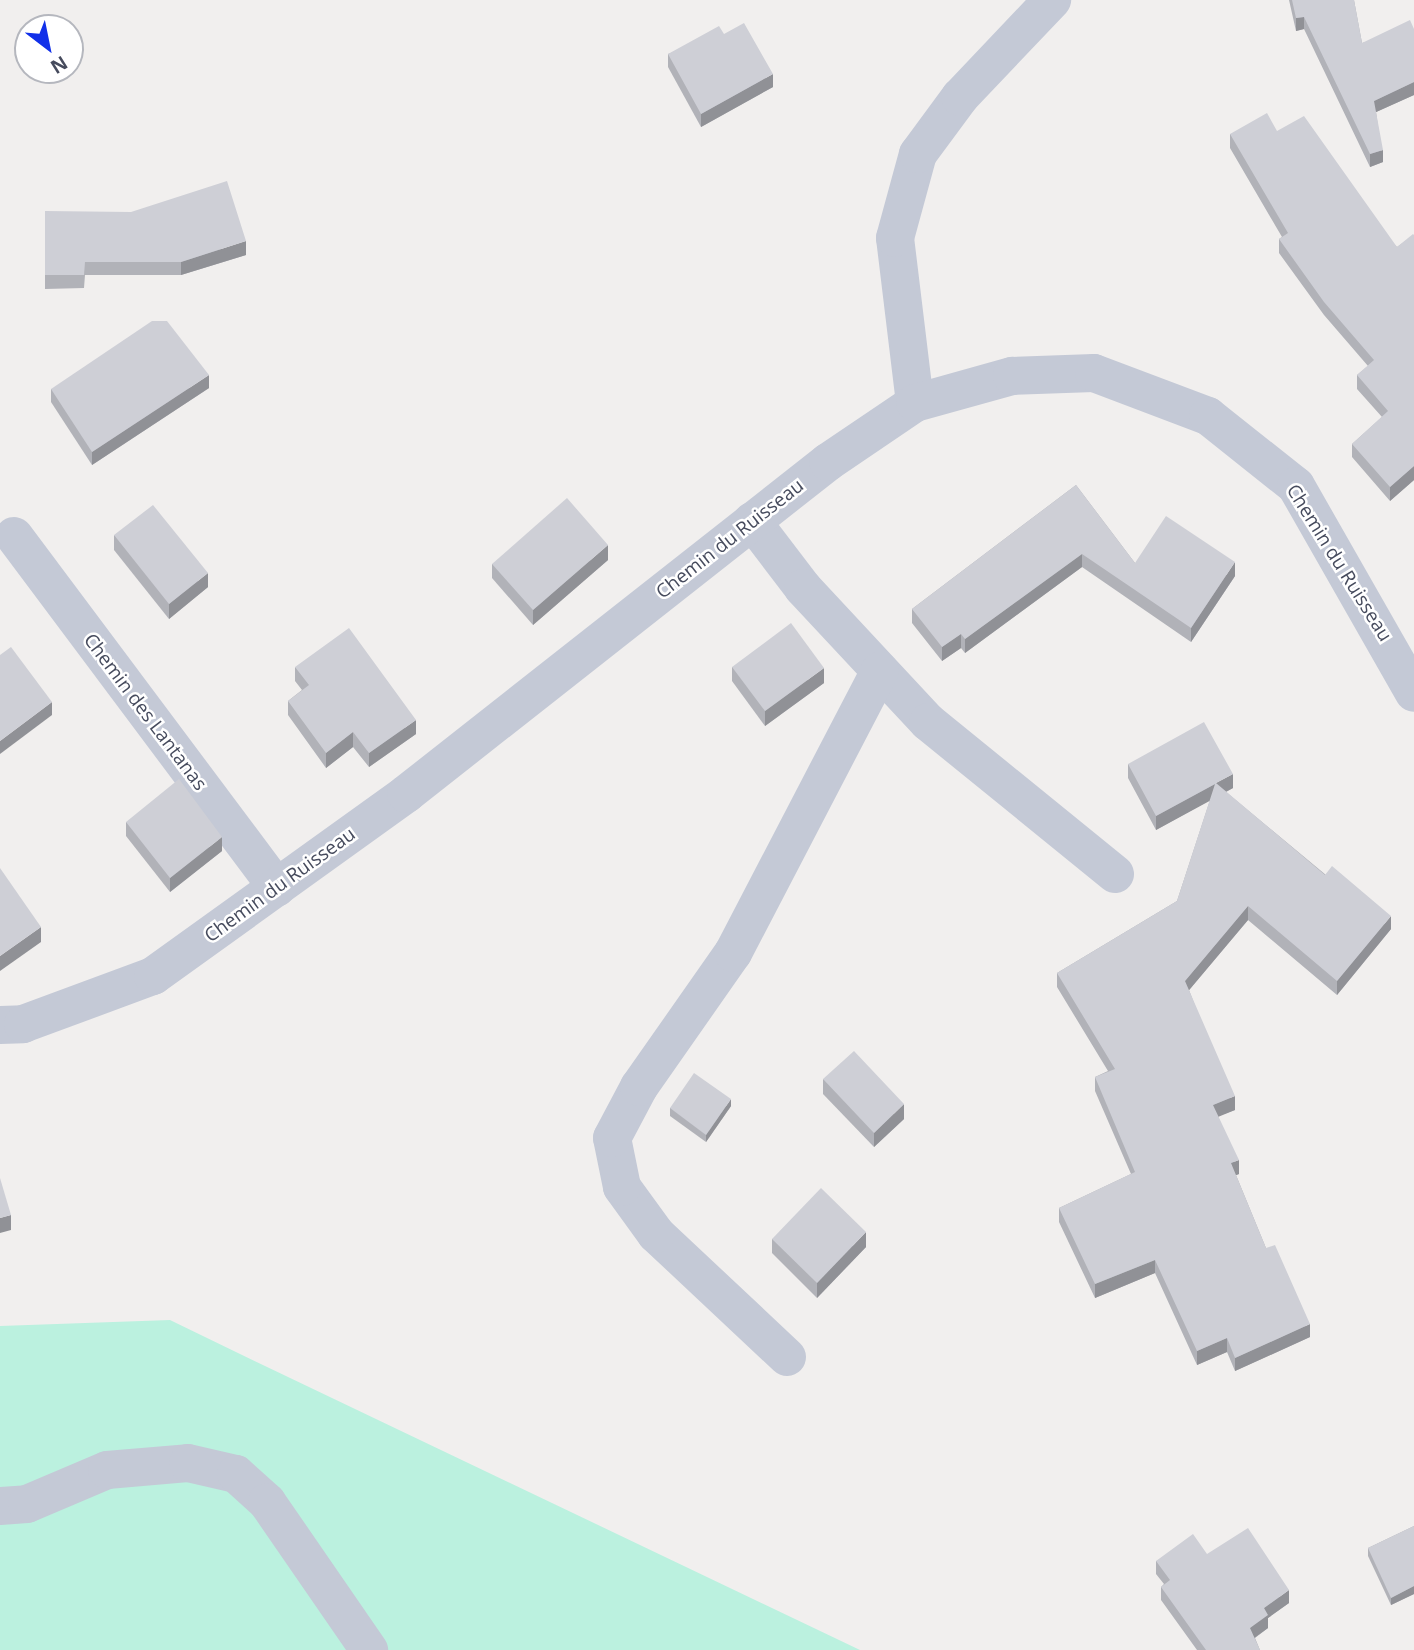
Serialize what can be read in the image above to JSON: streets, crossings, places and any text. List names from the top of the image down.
{
  "streets": {
    "street": ["Chemin du Ruisseau", "Chemin des Lantanas"]
  },
  "crossings": [
    ["Chemin du Ruisseau", "Chemin des Lantanas"]
  ],
  "north": "bottom right"
}
